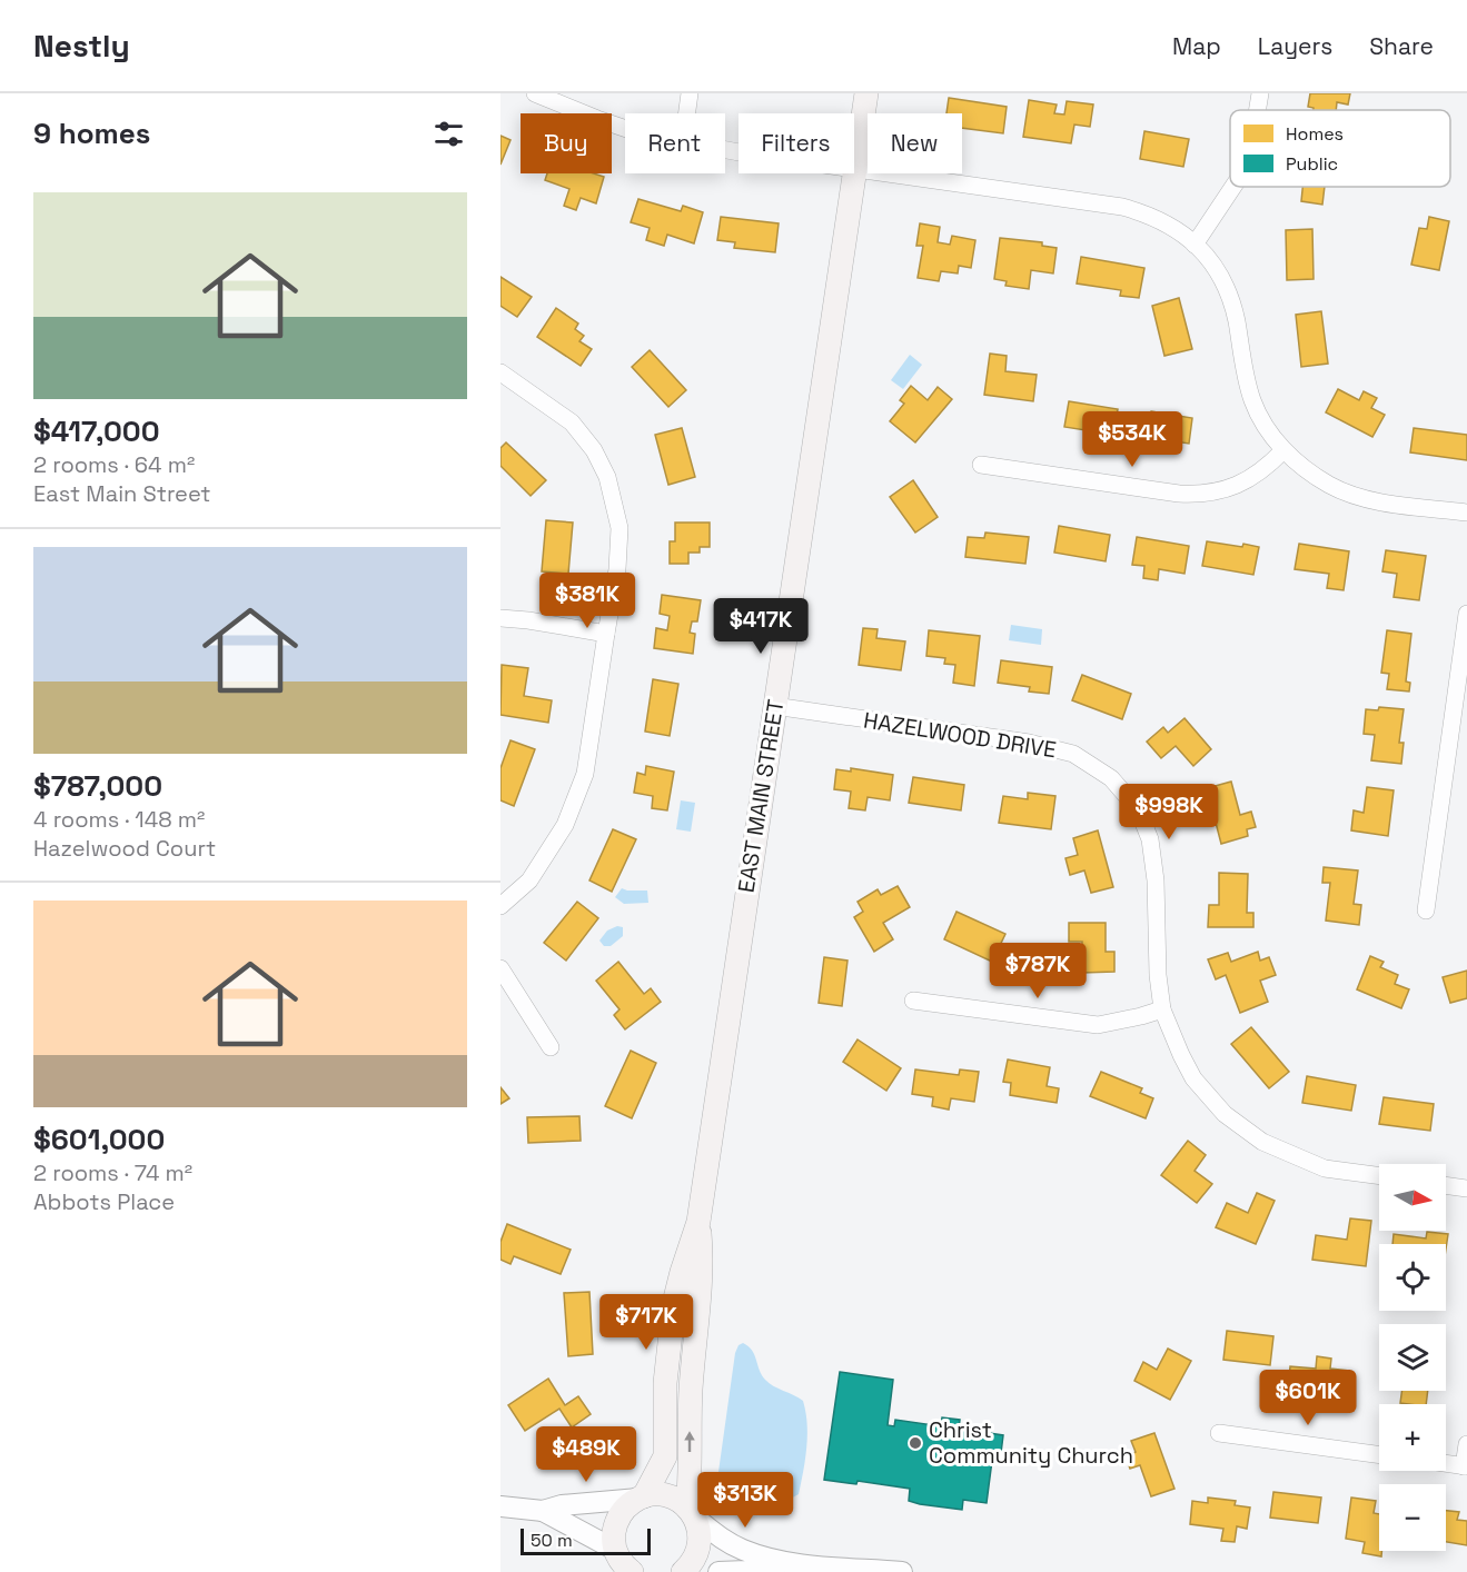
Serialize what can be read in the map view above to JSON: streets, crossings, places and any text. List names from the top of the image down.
{
  "streets": {
    "main road": ["EAST MAIN STREET"],
    "street": ["HAZELWOOD DRIVE"]
  },
  "crossings": [
    ["HAZELWOOD DRIVE", "EAST MAIN STREET"]
  ],
  "places": ["Christ Community Church"],
  "legend": ["Homes", "Public"],
  "scale_bar": "50 m",
  "north": "right",
  "page": {
    "header": "Nestly",
    "nav": ["Map", "Layers", "Share"],
    "heading": "9 homes",
    "chip": [
      "Buy",
      "Rent",
      "Filters",
      "New"
    ],
    "list": [
      {
        "name": "$417,000",
        "note": "2 rooms · 64 m² · East Main Street"
      },
      {
        "name": "$787,000",
        "note": "4 rooms · 148 m² · Hazelwood Court"
      },
      {
        "name": "$601,000",
        "note": "2 rooms · 74 m² · Abbots Place"
      }
    ],
    "price": [
      "$534K",
      "$381K",
      "$417K",
      "$998K",
      "$787K",
      "$717K",
      "$601K",
      "$489K",
      "$313K"
    ],
    "map_buttons": ["+", "−"],
    "scale": "50 m"
  }
}
